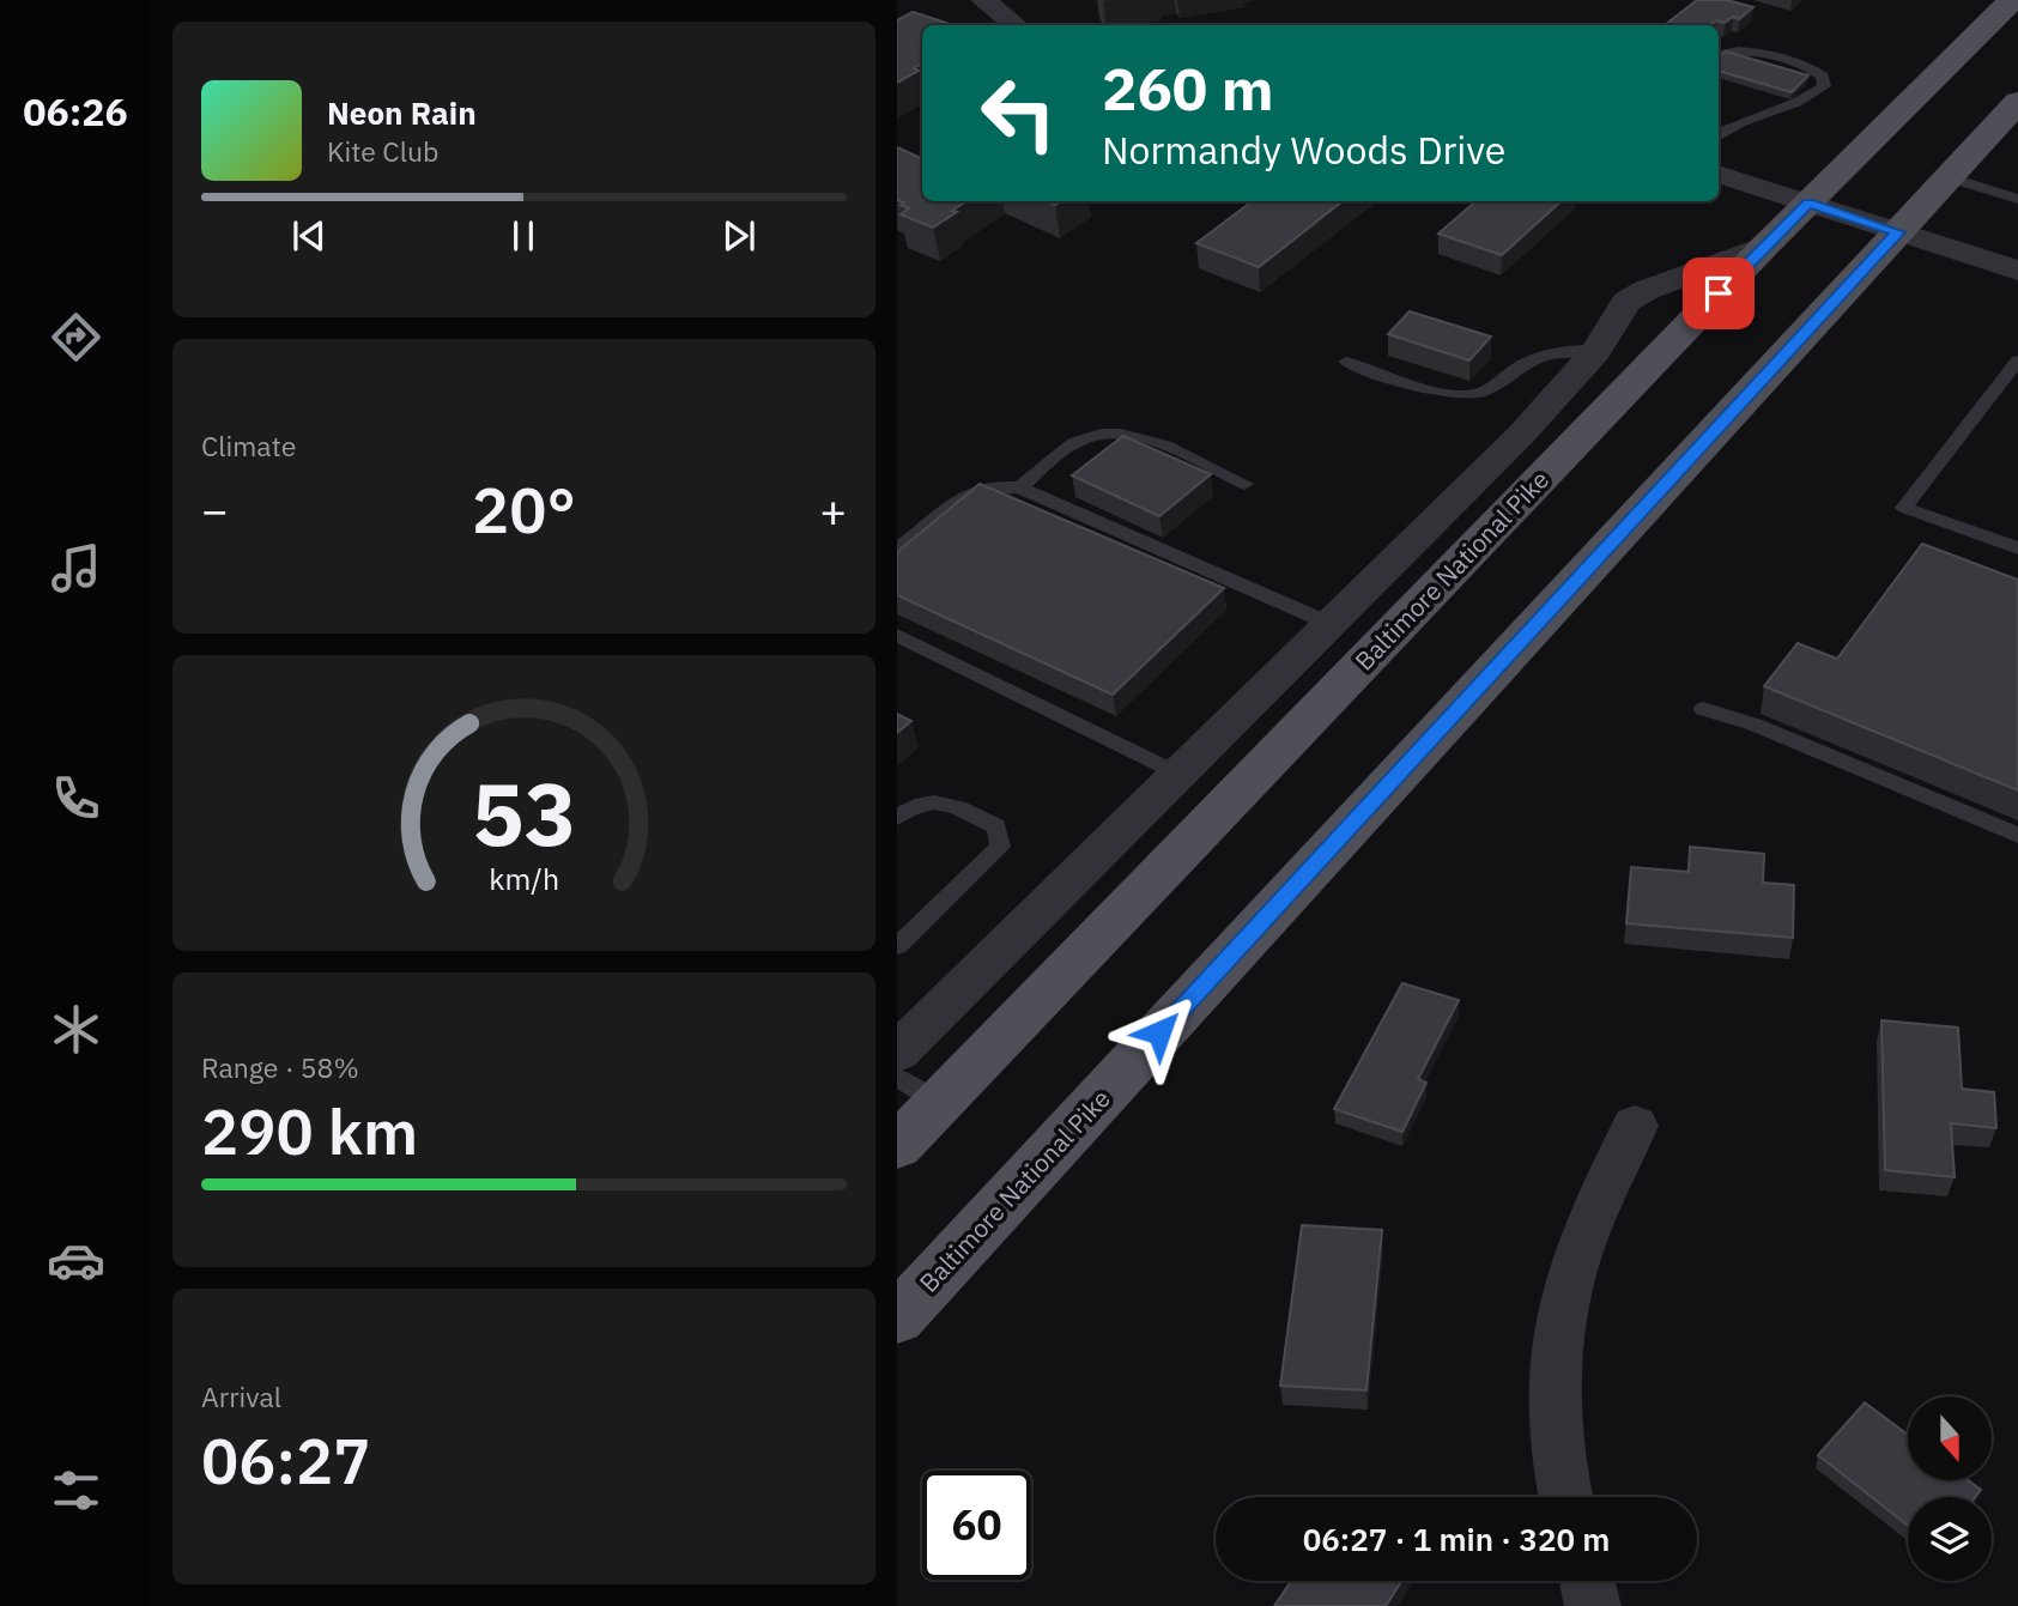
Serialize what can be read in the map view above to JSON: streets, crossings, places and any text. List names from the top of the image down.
{
  "streets": {
    "main road": ["Baltimore National Pike"]
  },
  "north": "bottom",
  "page": {
    "tabs": "06:26",
    "turn": ["260 m", "Normandy Woods Drive"],
    "song": ["Neon Rain", "Kite Club"],
    "tile": [
      "Climate",
      ["Range · 58%", "290 km"],
      ["Arrival", "06:27"]
    ],
    "heat": ["−", "20°", "+"],
    "limit": "60",
    "trip": "06:27 · 1 min · 320 m",
    "gauge": ["53", "km/h"]
  }
}
